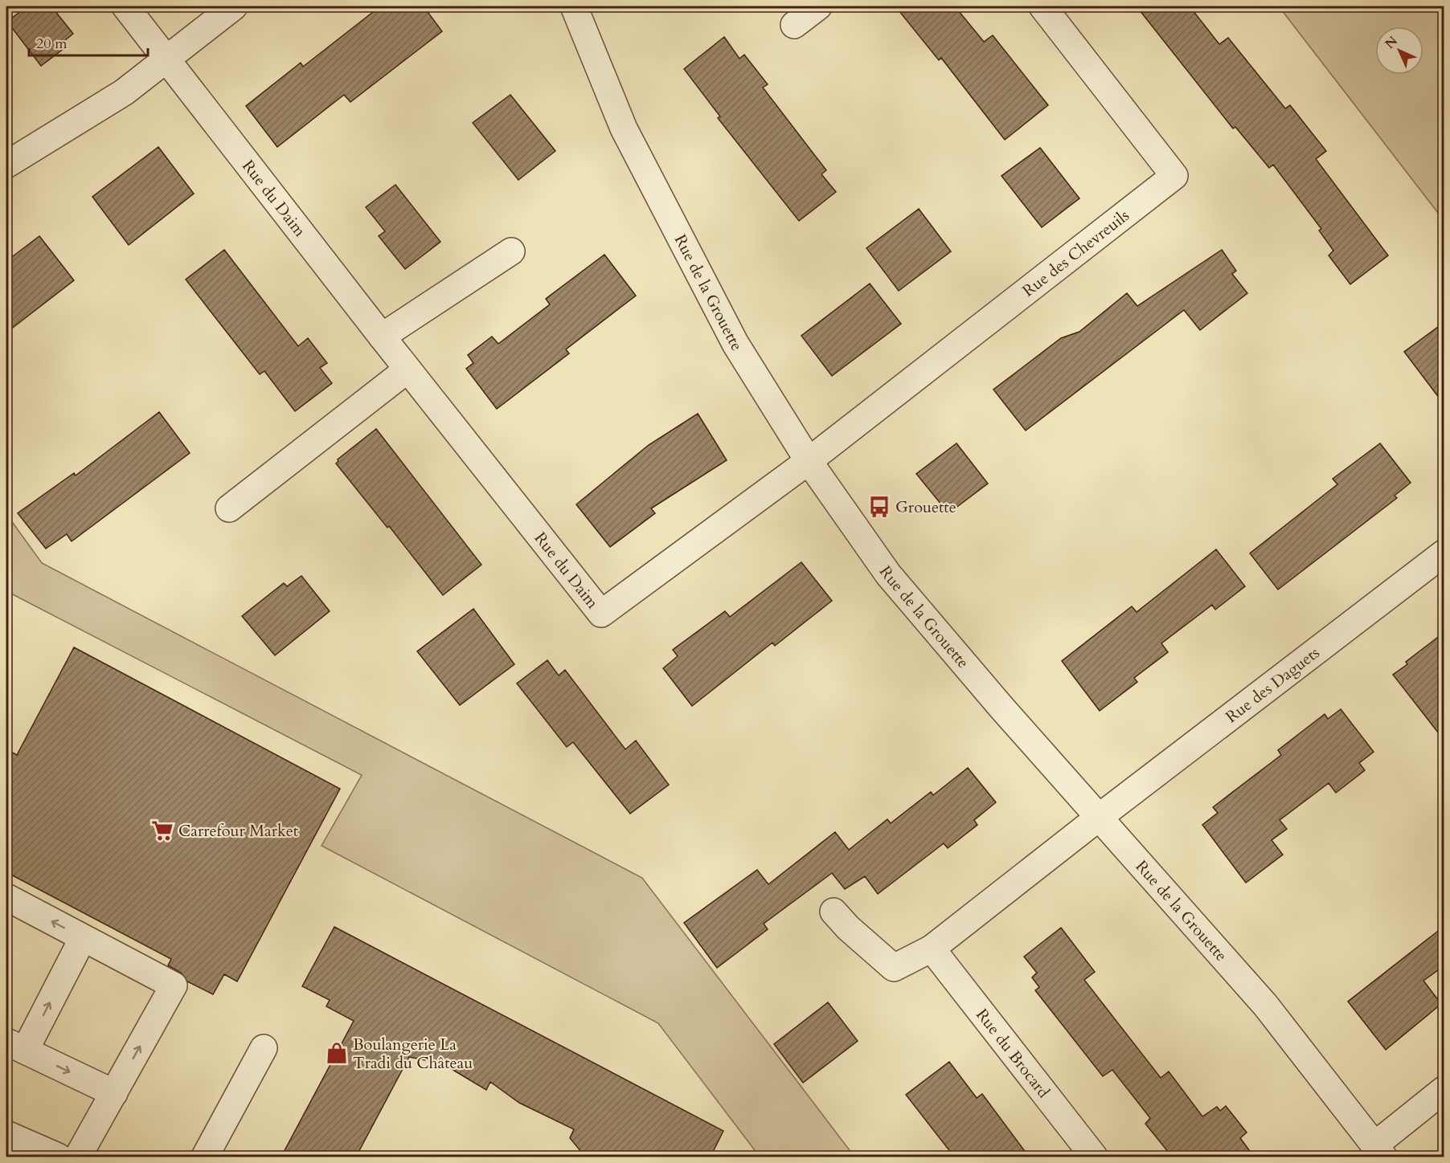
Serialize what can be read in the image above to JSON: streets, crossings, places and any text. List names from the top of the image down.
{
  "streets": {
    "street": [
      "Rue du Daim",
      "Rue des Chevreuils",
      "Rue de la Grouette",
      "Rue des Daguets",
      "Rue du Brocard"
    ]
  },
  "crossings": [
    ["Rue du Daim", "Rue des Chevreuils"],
    ["Rue du Daim", "Rue de la Grouette"],
    ["Rue des Chevreuils", "Rue de la Grouette"],
    ["Rue de la Grouette", "Rue des Daguets"],
    ["Rue des Daguets", "Rue du Brocard"]
  ],
  "places": {
    "bus stop": ["Grouette"],
    "supermarket": ["Carrefour Market"],
    "shop": ["Boulangerie La Tradi du Château"]
  },
  "scale_bar": "20 m",
  "north": "top left"
}
